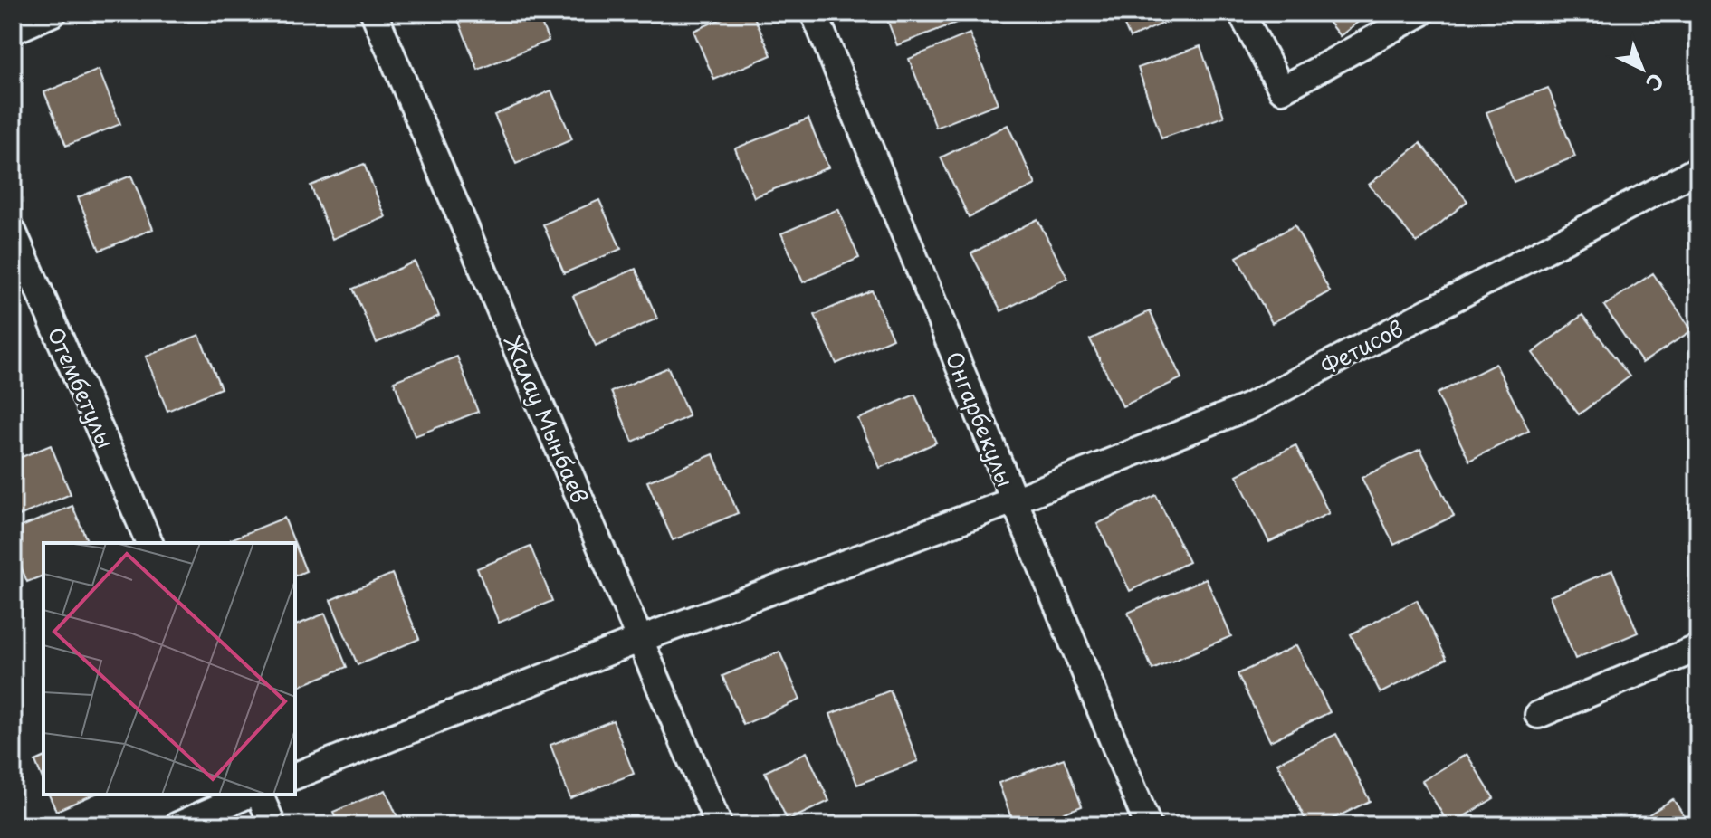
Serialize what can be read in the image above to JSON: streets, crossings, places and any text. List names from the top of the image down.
{
  "streets": {
    "street": [
      "Фетисов",
      "Отембетулы",
      "Жалау Мынбаев",
      "Онгарбекулы"
    ]
  },
  "crossings": [
    ["Фетисов", "Жалау Мынбаев"],
    ["Фетисов", "Онгарбекулы"]
  ],
  "north": "bottom right"
}
